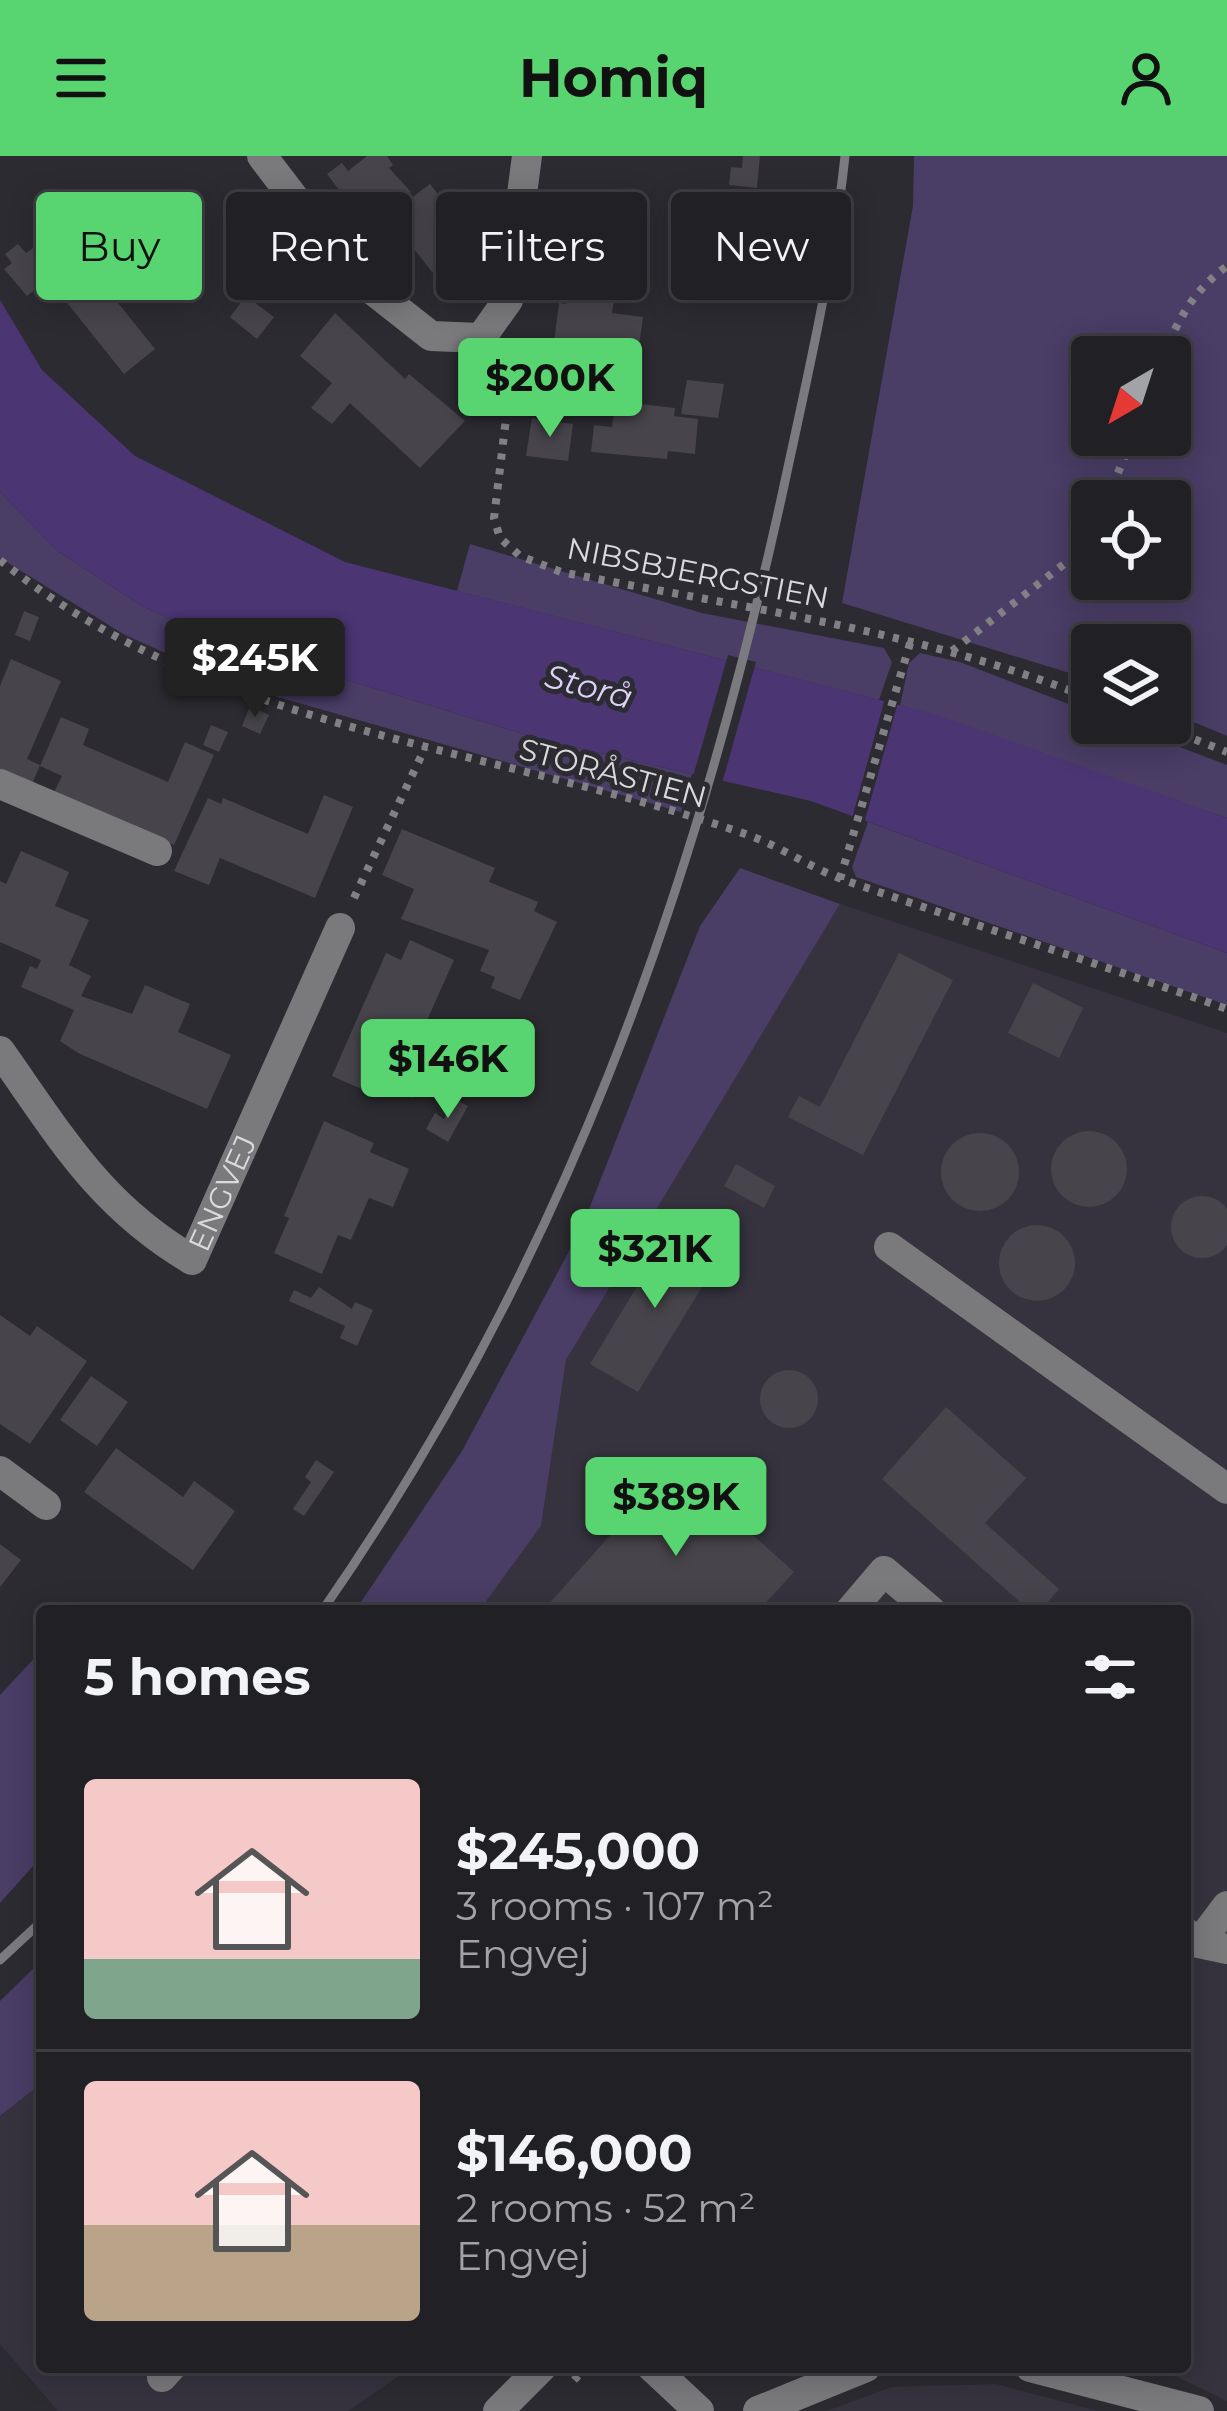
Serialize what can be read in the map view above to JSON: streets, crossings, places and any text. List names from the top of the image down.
{
  "streets": {
    "street": ["ENGVEJ"],
    "path": ["NIBSBJERGSTIEN", "STORÅSTIEN"]
  },
  "water": ["Storå"],
  "north": "bottom left",
  "page": {
    "header": "Homiq",
    "chip": [
      "Buy",
      "Rent",
      "Filters",
      "New"
    ],
    "price": [
      "$200K",
      "$245K",
      "$146K",
      "$321K",
      "$389K"
    ],
    "heading": "5 homes",
    "list": [
      {
        "name": "$245,000",
        "note": "3 rooms · 107 m² · Engvej"
      },
      {
        "name": "$146,000",
        "note": "2 rooms · 52 m² · Engvej"
      }
    ]
  }
}
